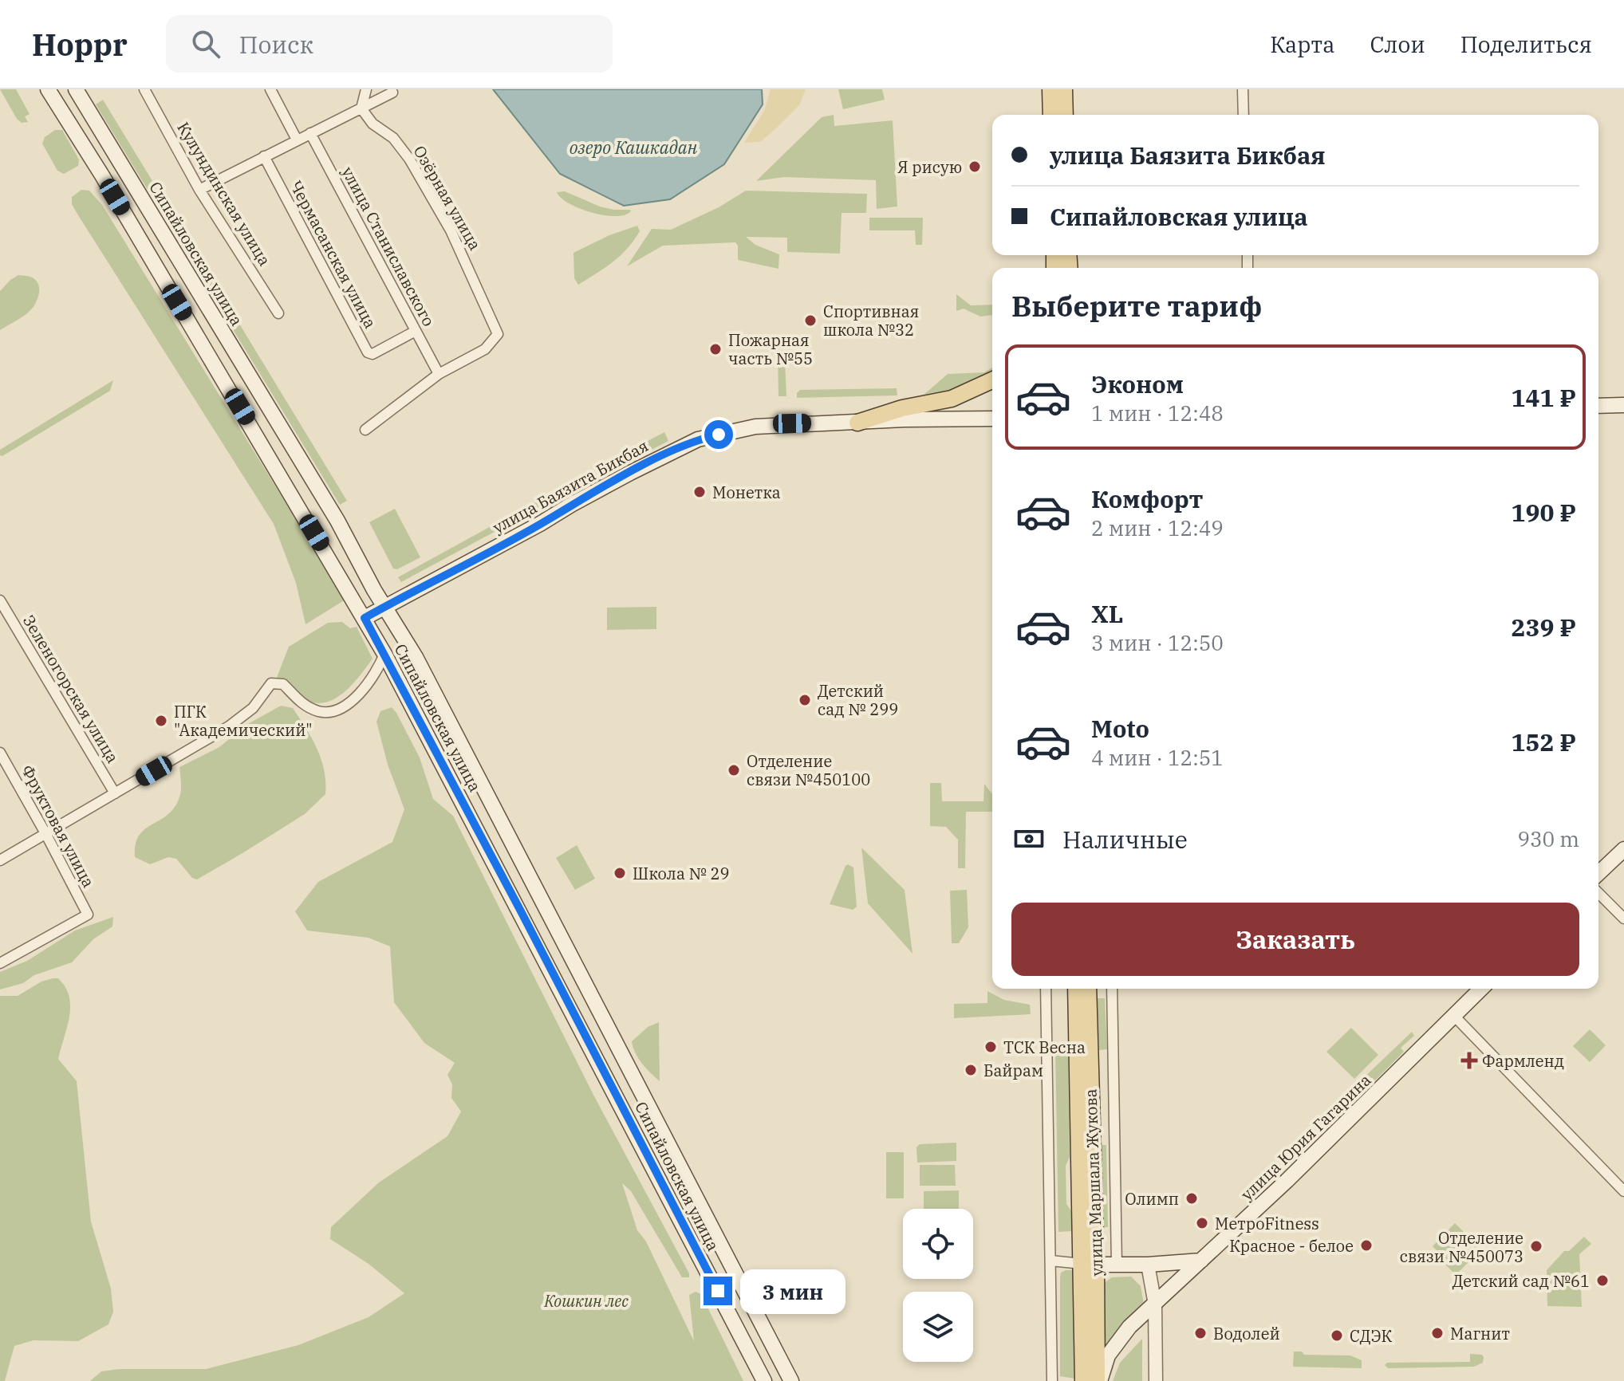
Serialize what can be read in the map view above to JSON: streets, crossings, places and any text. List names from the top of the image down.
{
  "streets": {
    "main road": [
      "Сипайловская улица",
      "улица Баязита Бикбая",
      "улица Юрия Гагарина",
      "улица Маршала Жукова"
    ],
    "street": [
      "Кулундинская улица",
      "Озёрная улица",
      "улица Станиславского",
      "Чермасанская улица",
      "Зеленогорская улица",
      "Фруктовая улица"
    ]
  },
  "crossings": [
    ["Озёрная улица", "улица Станиславского"],
    ["улица Станиславского", "Чермасанская улица"],
    ["Сипайловская улица", "улица Баязита Бикбая"],
    ["улица Юрия Гагарина", "улица Маршала Жукова"]
  ],
  "water": ["озеро Кашкадан"],
  "parks": ["Кошкин лес"],
  "places": {
    "other": [
      "Я рисую",
      "Спортивная школа №32",
      "Пожарная часть №55",
      "Монетка",
      "Детский сад № 299",
      "ПГК \"Академический\"",
      "Отделение связи №450100",
      "Школа № 29",
      "ТСК Весна",
      "Байрам",
      "Олимп",
      "МетроFitness",
      "Красное - белое",
      "Отделение связи №450073",
      "Детский сад №61",
      "Водолей",
      "Магнит",
      "СДЭК"
    ],
    "health": ["Фармленд"]
  },
  "page": {
    "header": "Hoppr",
    "search": "Поиск",
    "nav": ["Карта", "Слои", "Поделиться"],
    "banner": ["улица Баязита Бикбая", "Сипайловская улица"],
    "heading": "Выберите тариф",
    "list": [
      {
        "name": "Эконом",
        "note": "1 мин · 12:48",
        "value": "141 ₽"
      },
      {
        "name": "Комфорт",
        "note": "2 мин · 12:49",
        "value": "190 ₽"
      },
      {
        "name": "XL",
        "note": "3 мин · 12:50",
        "value": "239 ₽"
      },
      {
        "name": "Moto",
        "note": "4 мин · 12:51",
        "value": "152 ₽"
      }
    ],
    "pay": ["Наличные", "930 m"],
    "buttons": "Заказать",
    "bubble": "3 мин"
  }
}
